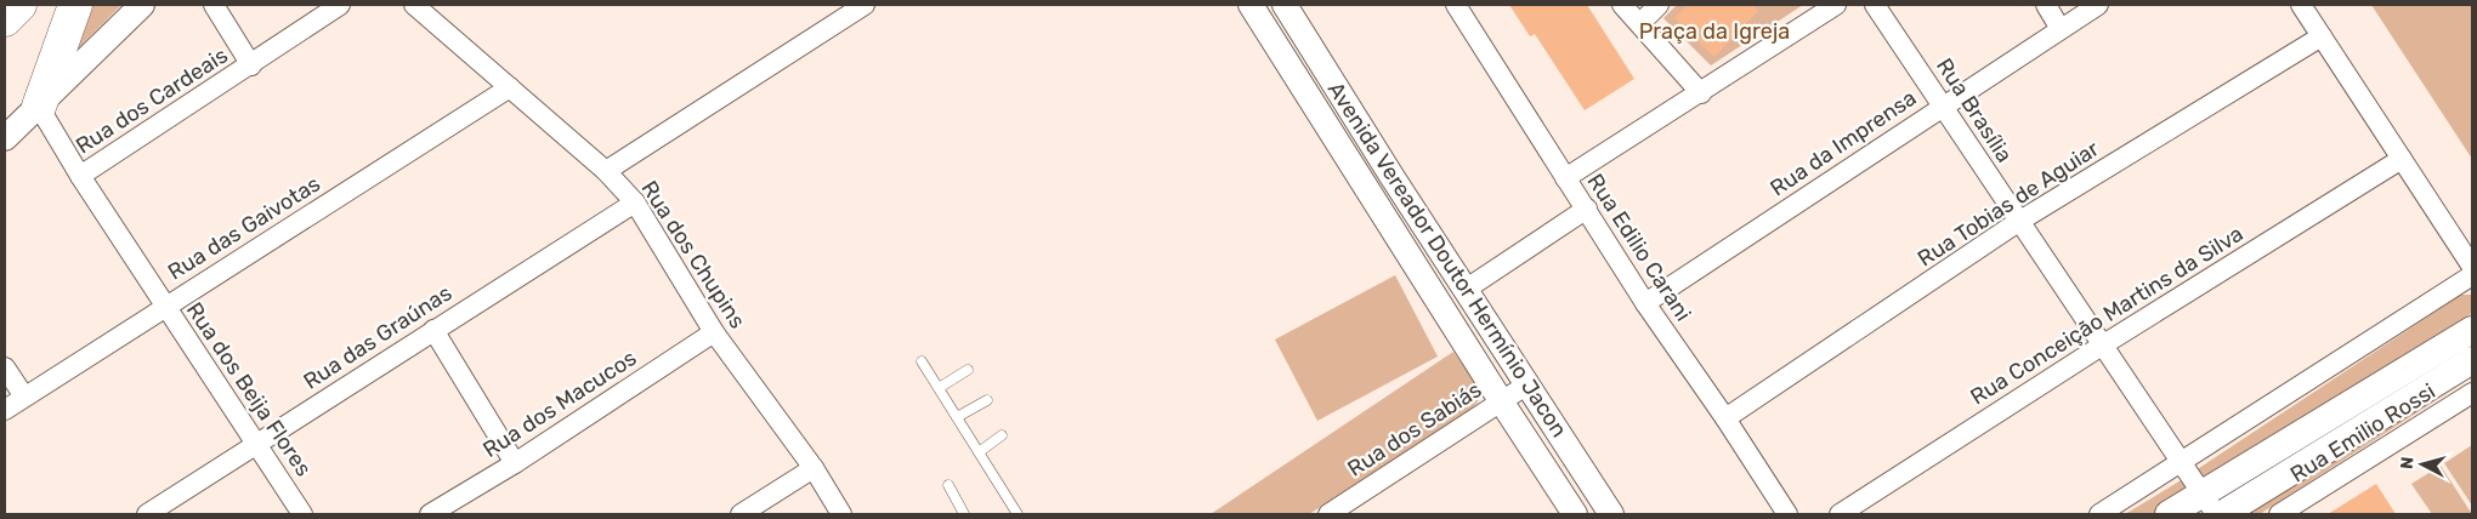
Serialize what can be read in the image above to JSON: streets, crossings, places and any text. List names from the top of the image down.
{
  "streets": {
    "street": [
      "Rua dos Cardeais",
      "Rua Brasília",
      "Rua da Imprensa",
      "Rua Tobias de Aguiar",
      "Rua das Gaivotas",
      "Rua Edilio Carani",
      "Rua dos Chupins",
      "Avenida Vereador Doutor Hermínio Jacon",
      "Rua Conceição Martins da Silva",
      "Rua das Graúnas",
      "Rua dos Beija Flores",
      "Rua dos Macucos",
      "Rua dos Sabiás",
      "Rua Emilio Rossi"
    ]
  },
  "crossings": [
    ["Rua dos Cardeais", "Rua dos Beija Flores"],
    ["Rua Brasília", "Rua da Imprensa"],
    ["Rua Brasília", "Rua Tobias de Aguiar"],
    ["Rua Brasília", "Rua Conceição Martins da Silva"],
    ["Rua da Imprensa", "Rua Edilio Carani"],
    ["Rua Tobias de Aguiar", "Rua Edilio Carani"],
    ["Rua das Gaivotas", "Rua dos Chupins"],
    ["Rua das Gaivotas", "Rua dos Beija Flores"],
    ["Rua dos Chupins", "Rua das Graúnas"],
    ["Rua dos Chupins", "Rua dos Macucos"],
    ["Avenida Vereador Doutor Hermínio Jacon", "Rua dos Sabiás"],
    ["Rua das Graúnas", "Rua dos Beija Flores"]
  ],
  "parks": ["Praça da Igreja"],
  "north": "left"
}
